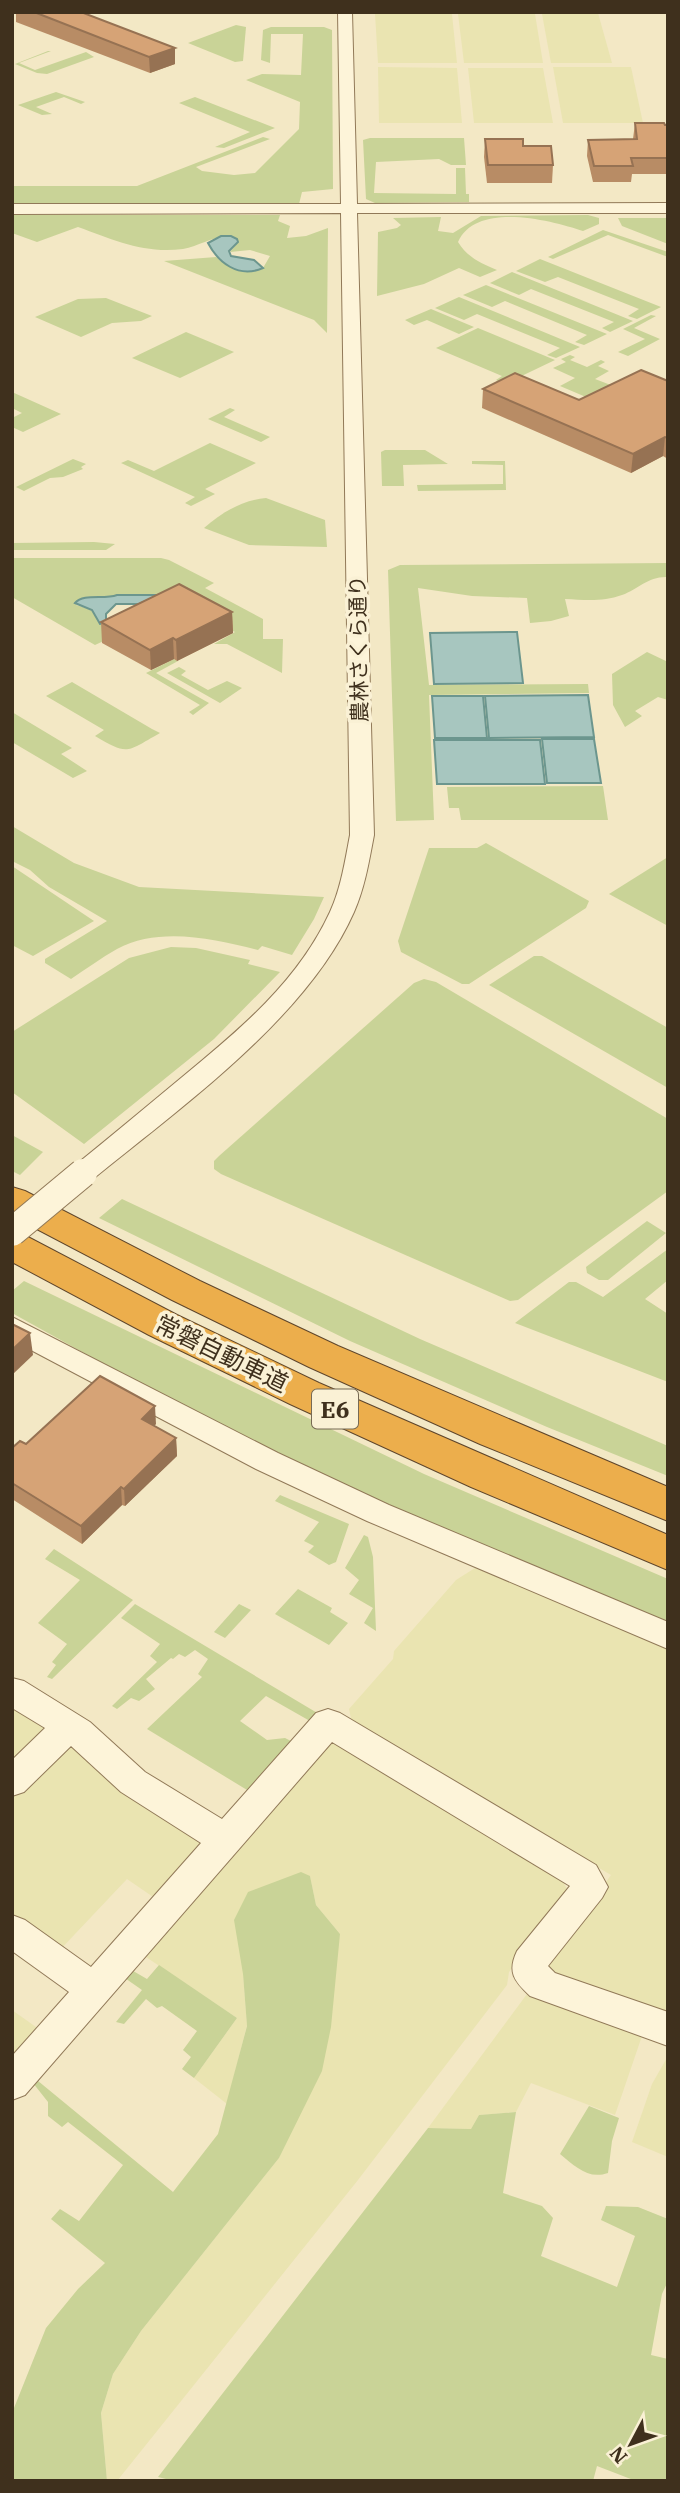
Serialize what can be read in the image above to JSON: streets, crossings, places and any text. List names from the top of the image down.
{
  "streets": {
    "highway": ["常磐自動車道", "E6"],
    "street": ["農林さくら通り"]
  },
  "north": "bottom left"
}
